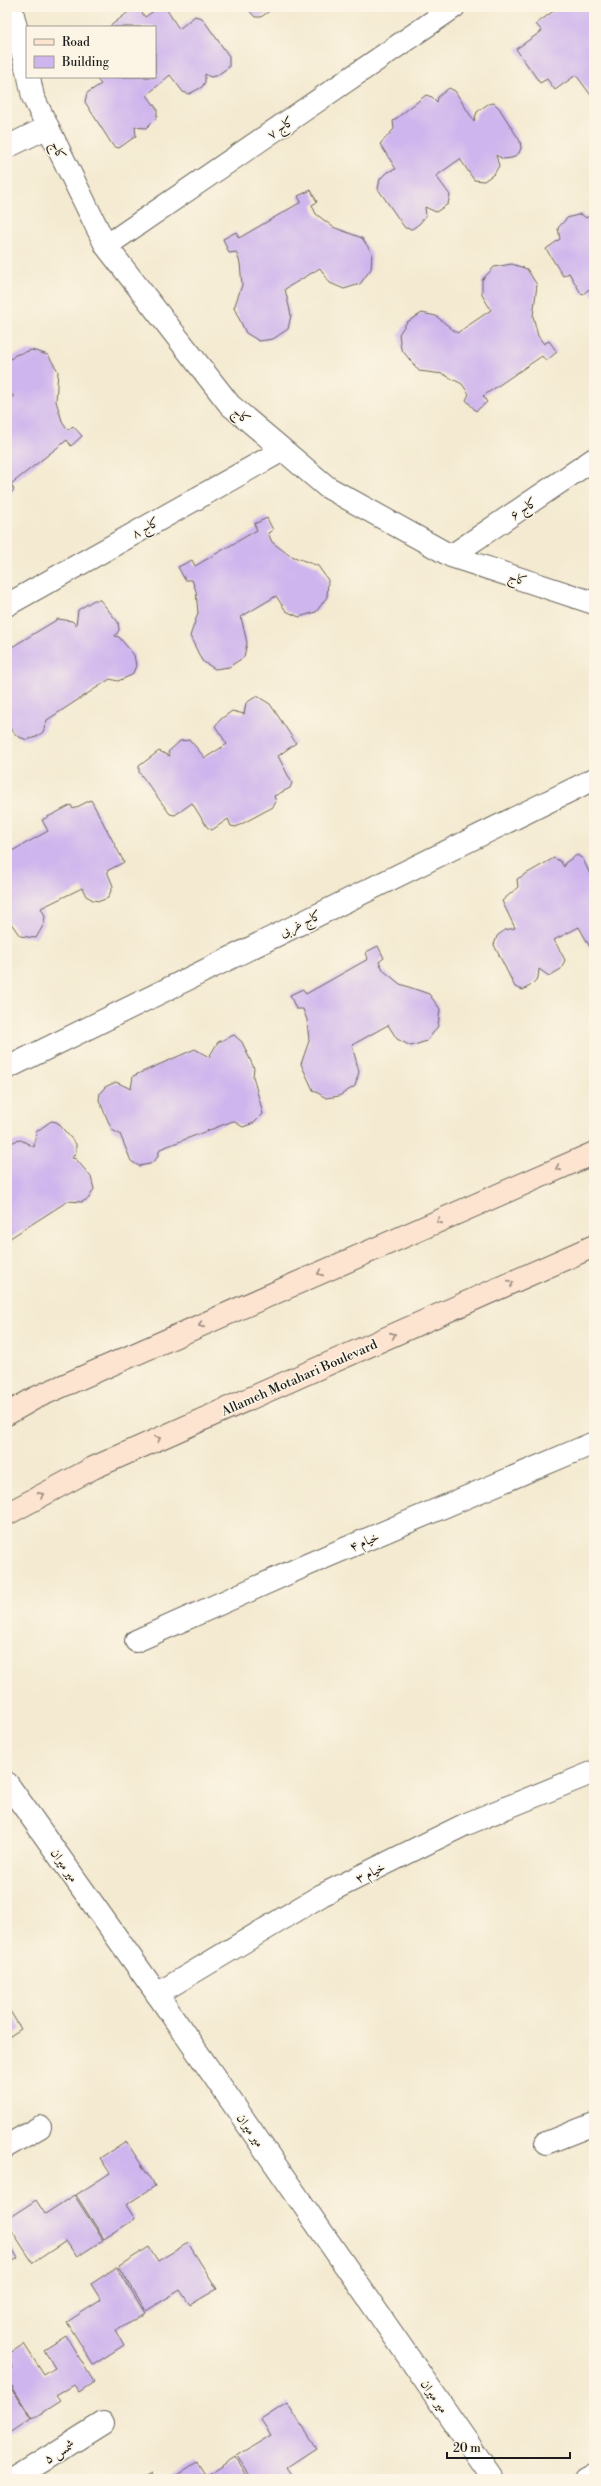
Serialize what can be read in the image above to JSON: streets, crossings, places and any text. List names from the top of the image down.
{
  "streets": {
    "main road": ["Allameh Motahari Boulevard"],
    "street": [
      "کاج ۷",
      "کاج",
      "کاج ۶",
      "کاج ۸",
      "کاج غربی",
      "خیام ۴",
      "میر میران",
      "خیام ۳",
      "شمس ۵"
    ]
  },
  "crossings": [
    ["کاج ۷", "کاج"],
    ["کاج", "کاج ۶"],
    ["کاج", "کاج ۸"],
    ["میر میران", "خیام ۳"]
  ],
  "legend": ["Road", "Building"],
  "scale_bar": "20 m"
}
